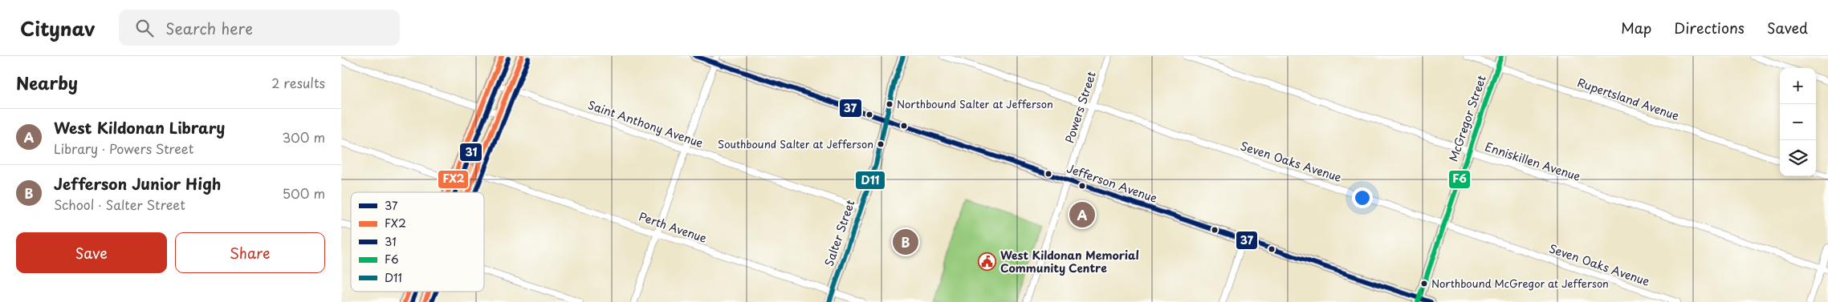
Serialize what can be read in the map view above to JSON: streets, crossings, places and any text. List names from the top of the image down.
{
  "streets": {
    "street": [
      "Rupertsland Avenue",
      "Powers Street",
      "McGregor Street",
      "Saint Anthony Avenue",
      "Seven Oaks Avenue",
      "Enniskillen Avenue",
      "Jefferson Avenue",
      "Perth Avenue",
      "Salter Street"
    ]
  },
  "crossings": [
    ["Rupertsland Avenue", "McGregor Street"],
    ["Powers Street", "Seven Oaks Avenue"],
    ["Powers Street", "Jefferson Avenue"],
    ["McGregor Street", "Seven Oaks Avenue"],
    ["McGregor Street", "Enniskillen Avenue"],
    ["McGregor Street", "Jefferson Avenue"],
    ["Saint Anthony Avenue", "Salter Street"],
    ["Jefferson Avenue", "Salter Street"],
    ["Perth Avenue", "Salter Street"]
  ],
  "places": {
    "other": ["Northbound Salter at Jefferson", "Southbound Salter at Jefferson", "Northbound McGregor at Jefferson"],
    "public building": ["West Kildonan Memorial Community Centre"]
  },
  "lines": [
    "transit line 37",
    "transit line FX2",
    "transit line F6",
    "transit line D11",
    "transit line 31"
  ],
  "legend": [
    "37",
    "FX2",
    "31",
    "F6",
    "D11"
  ],
  "page": {
    "header": "Citynav",
    "search": "Search here",
    "nav": ["Map", "Directions", "Saved"],
    "heading": ["Nearby", "2 results"],
    "map_buttons": ["+", "−"],
    "list": [
      {
        "mark": "A",
        "name": "West Kildonan Library",
        "note": "Library · Powers Street",
        "value": "300 m"
      },
      {
        "mark": "B",
        "name": "Jefferson Junior High",
        "note": "School · Salter Street",
        "value": "500 m"
      }
    ],
    "pins": ["A", "B"],
    "buttons": ["Save", "Share"]
  }
}
